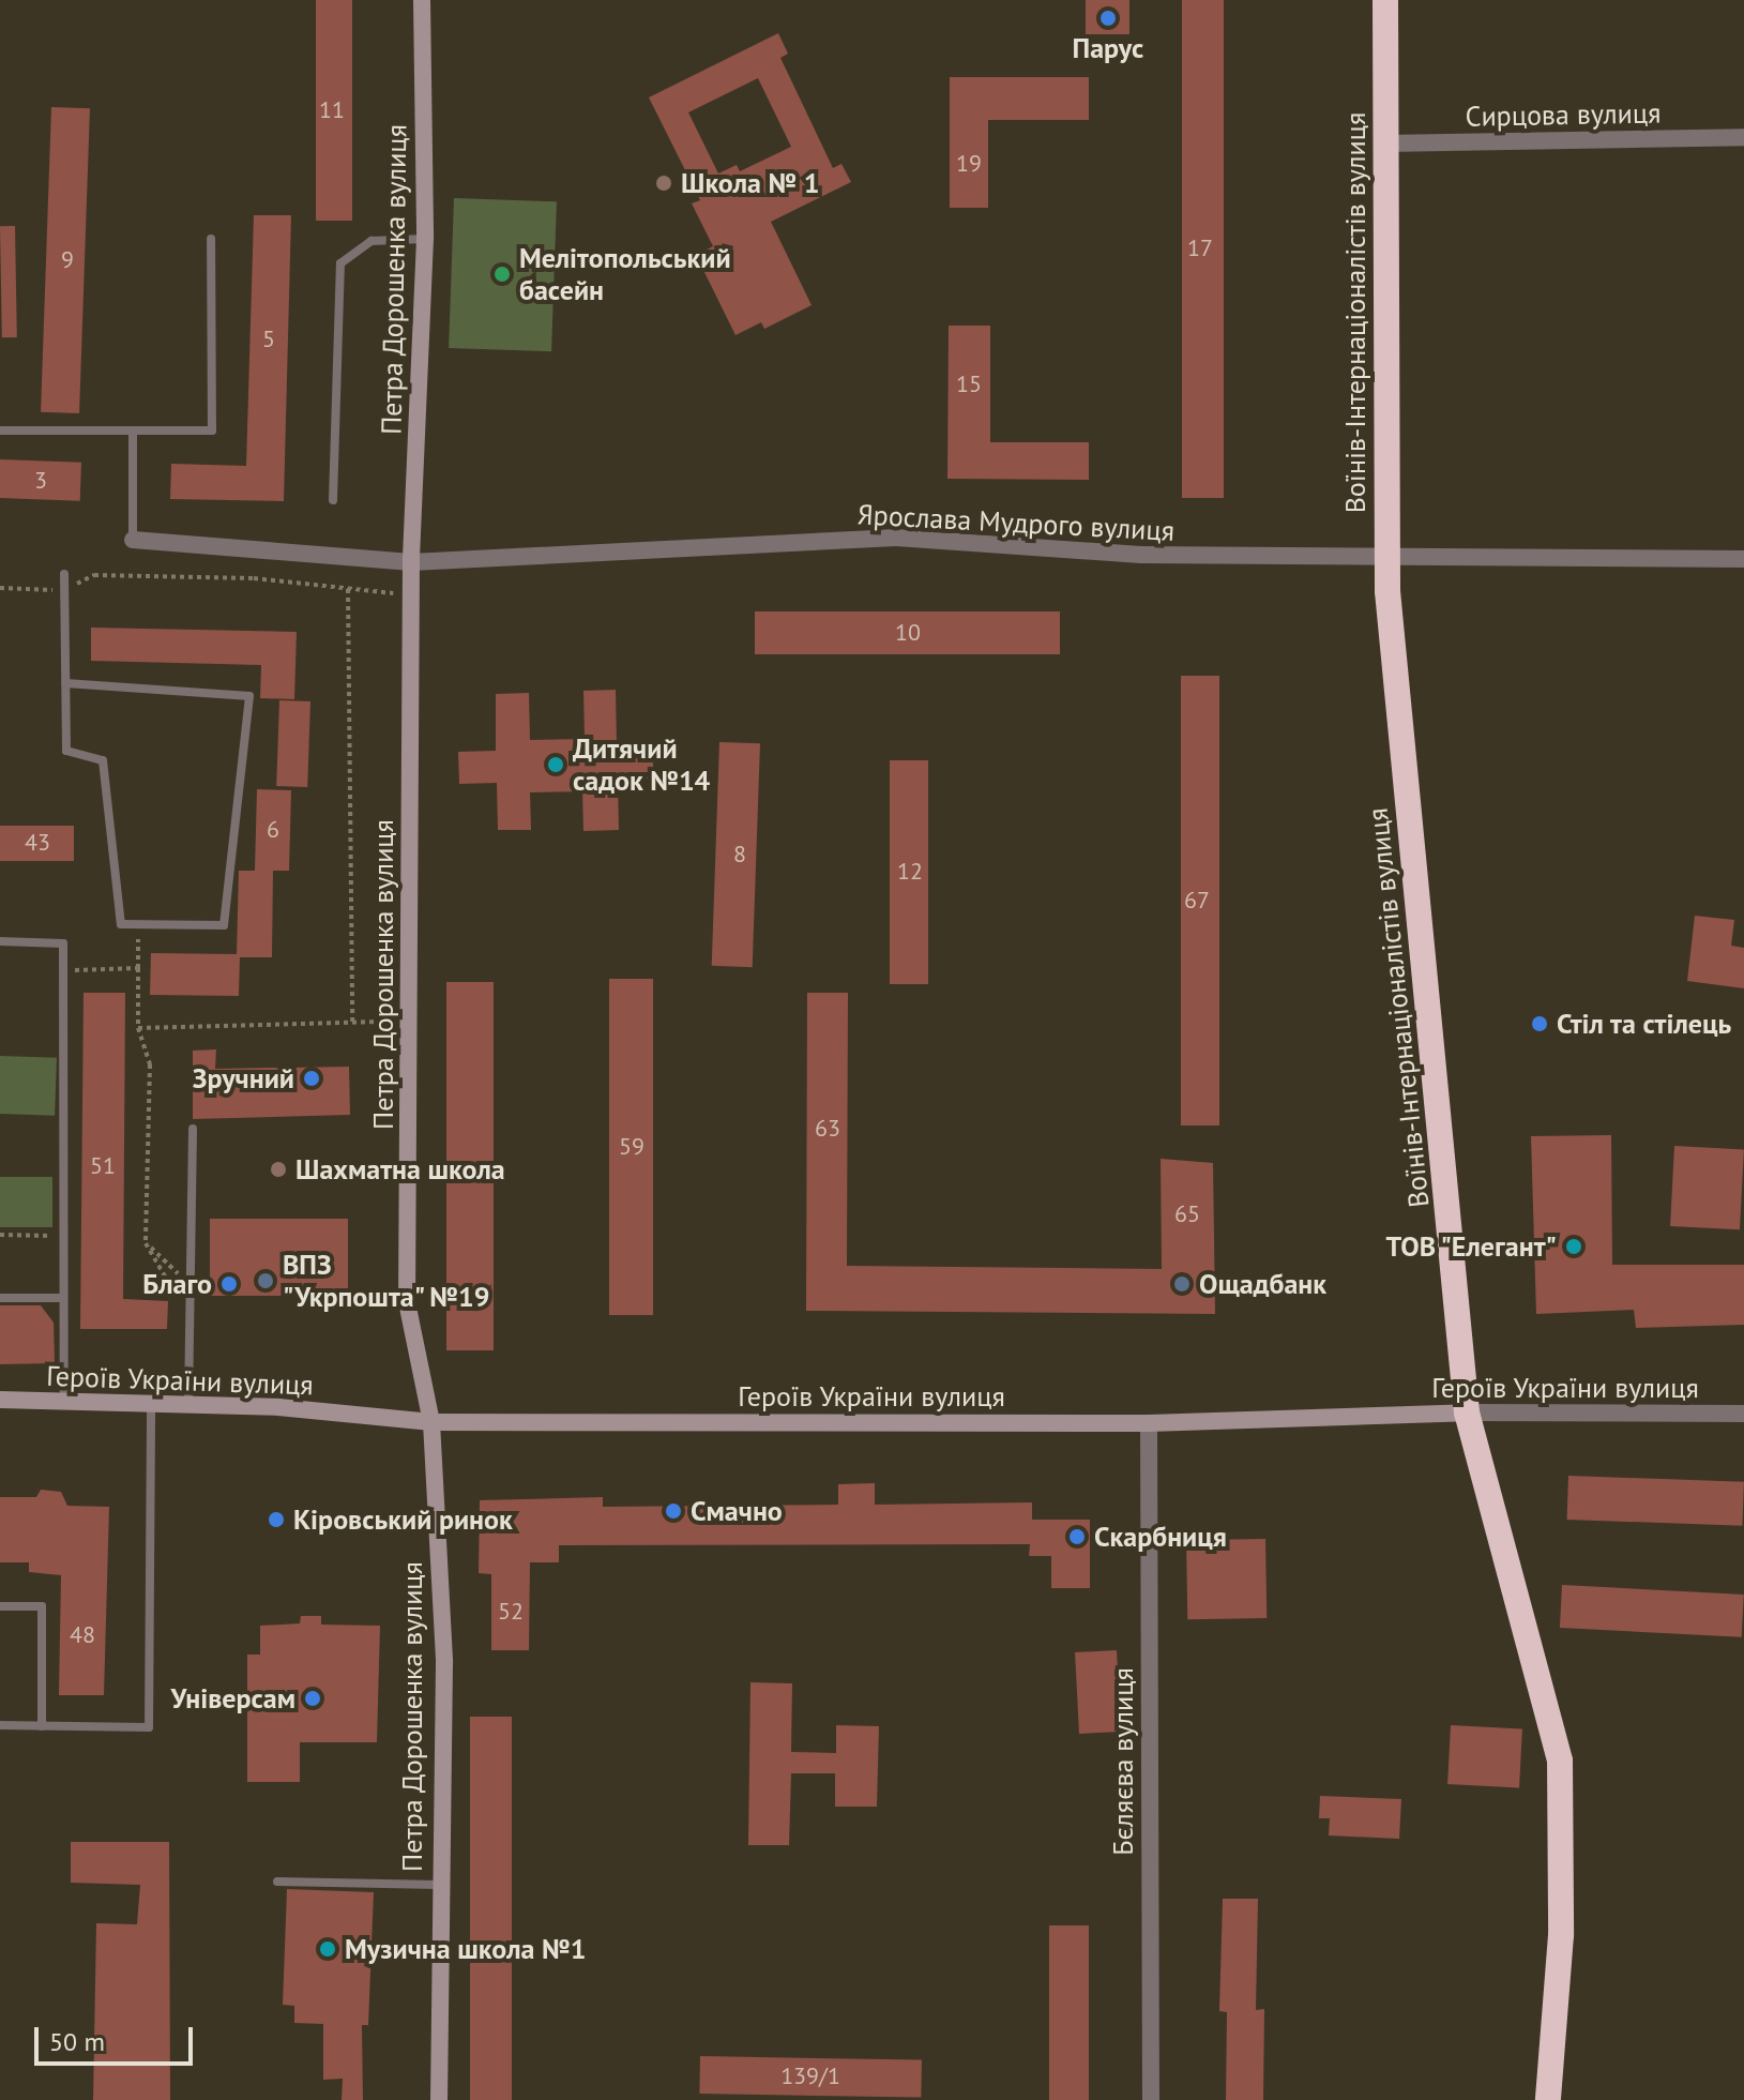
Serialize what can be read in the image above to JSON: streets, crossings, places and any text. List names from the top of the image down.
{
  "streets": {
    "highway": ["Воїнів-Інтернаціоналістів вулиця"],
    "street": [
      "Сирцова вулиця",
      "Петра Дорошенка вулиця",
      "Ярослава Мудрого вулиця",
      "Героїв України вулиця",
      "Бєляєва вулиця"
    ]
  },
  "crossings": [
    ["Сирцова вулиця", "Воїнів-Інтернаціоналістів вулиця"],
    ["Петра Дорошенка вулиця", "Ярослава Мудрого вулиця"],
    ["Петра Дорошенка вулиця", "Героїв України вулиця"],
    ["Воїнів-Інтернаціоналістів вулиця", "Ярослава Мудрого вулиця"],
    ["Воїнів-Інтернаціоналістів вулиця", "Героїв України вулиця"],
    ["Героїв України вулиця", "Бєляєва вулиця"]
  ],
  "places": [
    "Парус",
    "Школа № 1",
    "Мелітопольський басейн",
    "Дитячий садок №14",
    "Стіл та стілець",
    "Зручний",
    "Шахматна школа",
    "ТОВ \"Елегант\"",
    "ВПЗ \"Укрпошта\" №19",
    "Благо",
    "Ощадбанк",
    "Смачно",
    "Кіровський ринок",
    "Скарбниця",
    "Універсам",
    "Музична школа №1"
  ],
  "house_numbers": [
    "11",
    "19",
    "17",
    "9",
    "5",
    "15",
    "3",
    "10",
    "6",
    "43",
    "8",
    "12",
    "67",
    "63",
    "59",
    "51",
    "65",
    "52",
    "48",
    "139/1"
  ],
  "scale_bar": "50 m"
}
